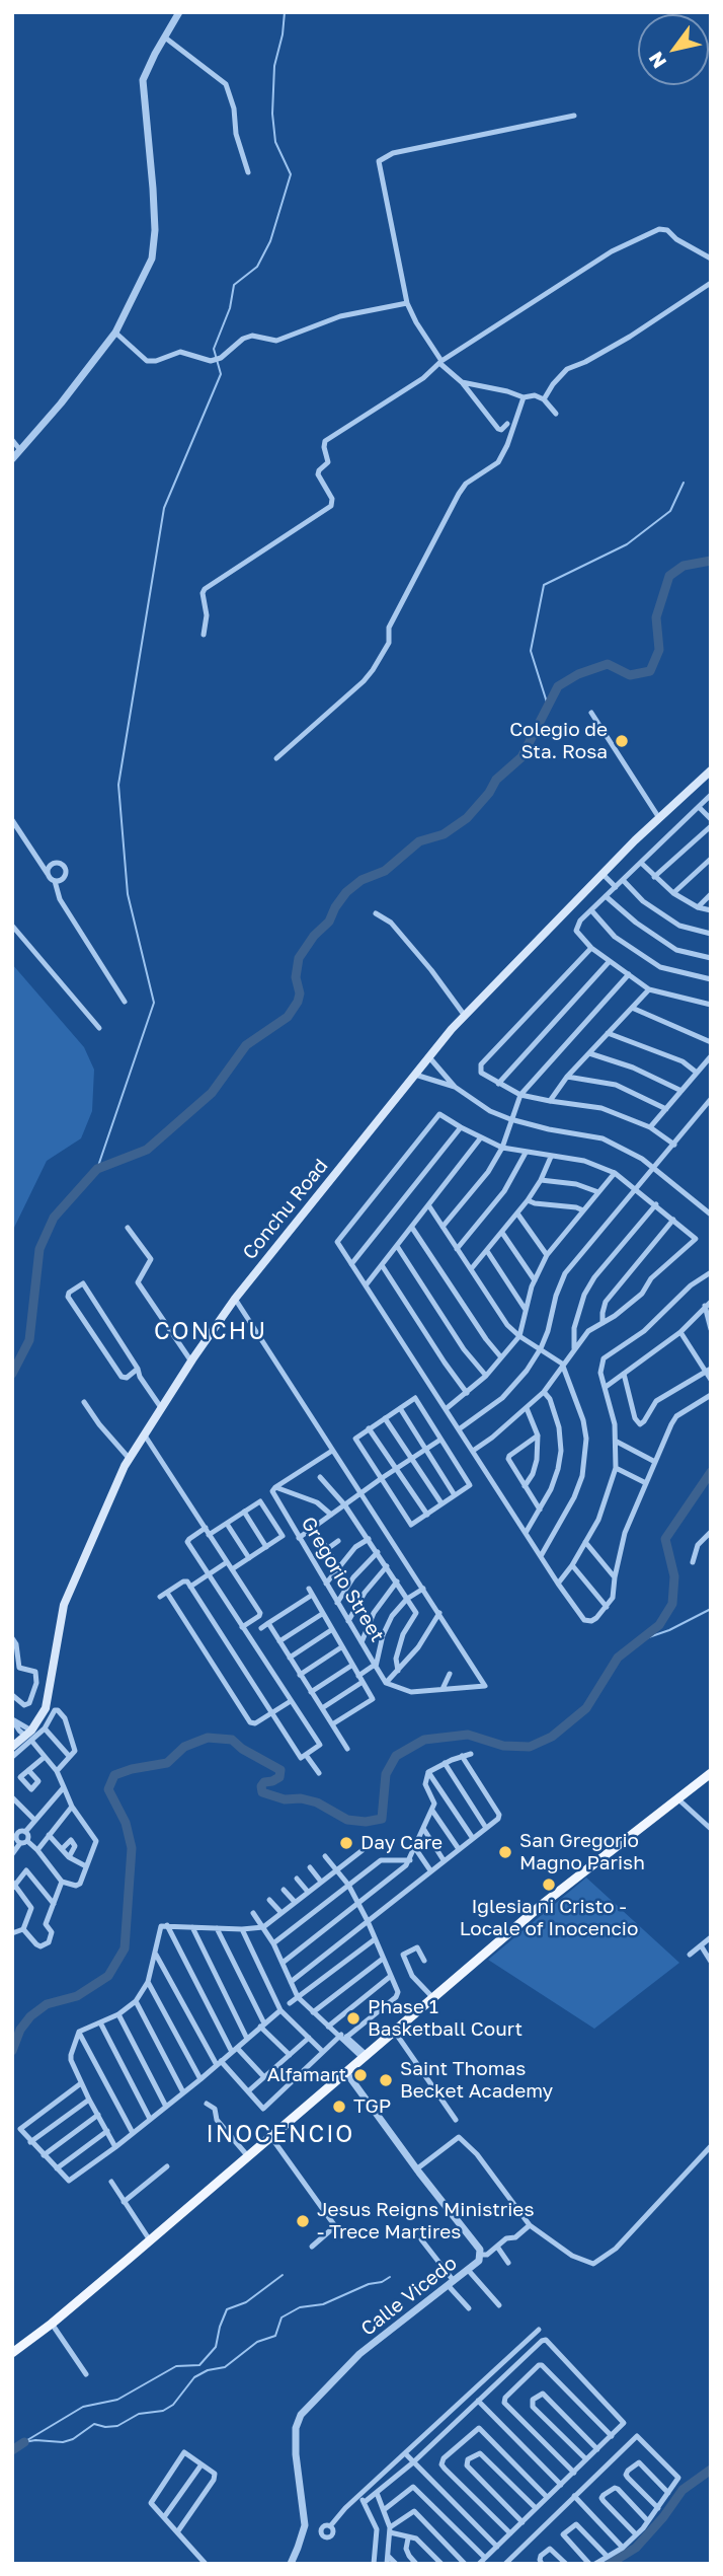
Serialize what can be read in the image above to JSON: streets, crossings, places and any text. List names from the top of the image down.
{
  "streets": {
    "main road": ["Conchu Road"],
    "street": ["Gregorio Street", "Calle Vicedo"]
  },
  "districts": ["CONCHU", "INOCENCIO"],
  "places": [
    "Colegio de Sta. Rosa",
    "Day Care",
    "San Gregorio Magno Parish",
    "Iglesia ni Cristo - Locale of Inocencio",
    "Phase 1 Basketball Court",
    "Alfamart",
    "Saint Thomas Becket Academy",
    "TGP",
    "Jesus Reigns Ministries - Trece Martires"
  ],
  "north": "bottom left"
}
